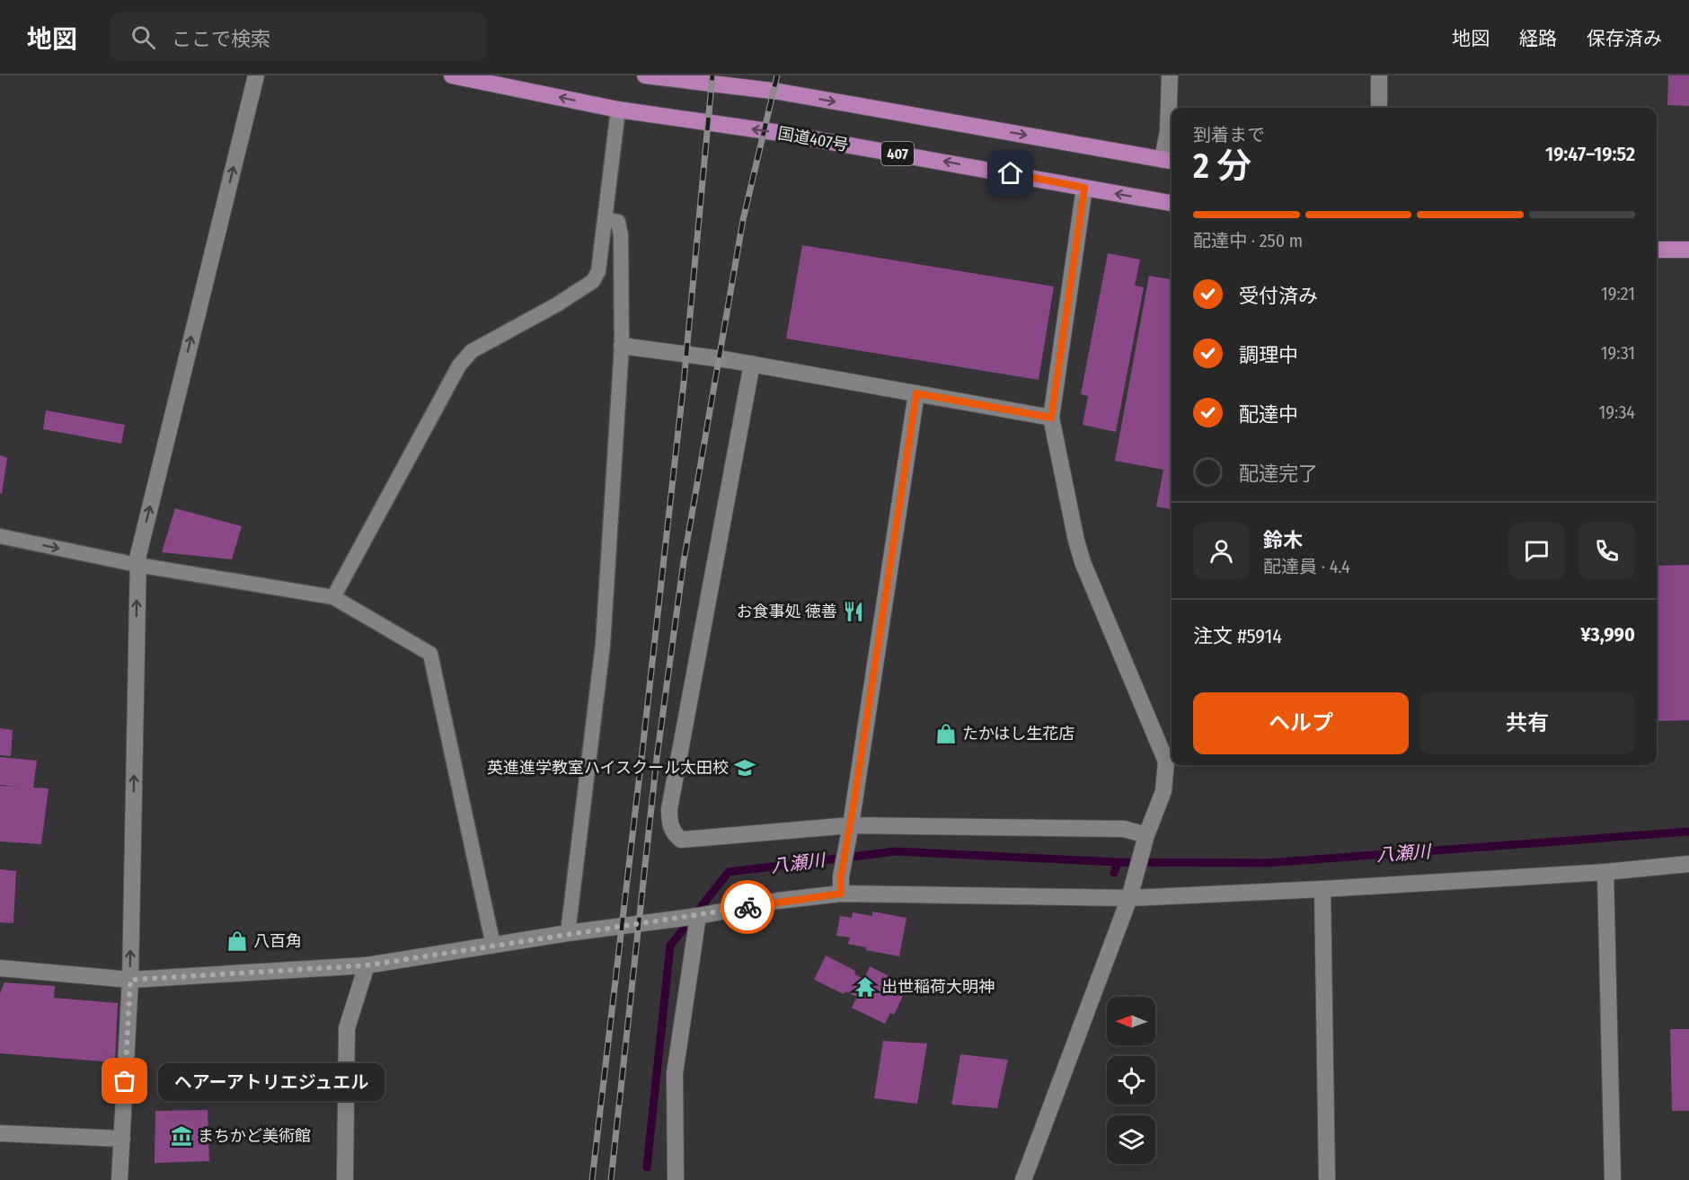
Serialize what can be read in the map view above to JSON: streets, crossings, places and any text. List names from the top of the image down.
{
  "streets": {
    "highway": ["国道407号", "407"]
  },
  "water": ["八瀬川"],
  "places": {
    "restaurant": ["お食事処 徳善"],
    "shop": ["たかはし生花店", "八百角"],
    "school or university": ["英進進学教室ハイスクール太田校"],
    "temple": ["出世稲荷大明神"],
    "other": ["ヘアーアトリエジュエル"],
    "museum": ["まちかど美術館"]
  },
  "north": "left",
  "page": {
    "header": "地図",
    "search": "ここで検索",
    "nav": ["地図", "経路", "保存済み"],
    "heading": ["2 分", "到着まで", "19:47–19:52"],
    "panel": [
      "鈴木",
      "配達員 · 4.4",
      "注文 #5914",
      "¥3,990"
    ],
    "bar": "配達中 · 250 m",
    "list": [
      ["受付済み", "19:21"],
      ["調理中", "19:31"],
      ["配達中", "19:34"],
      "配達完了"
    ],
    "buttons": ["ヘルプ", "共有"],
    "bubble": "ヘアーアトリエジュエル"
  }
}
